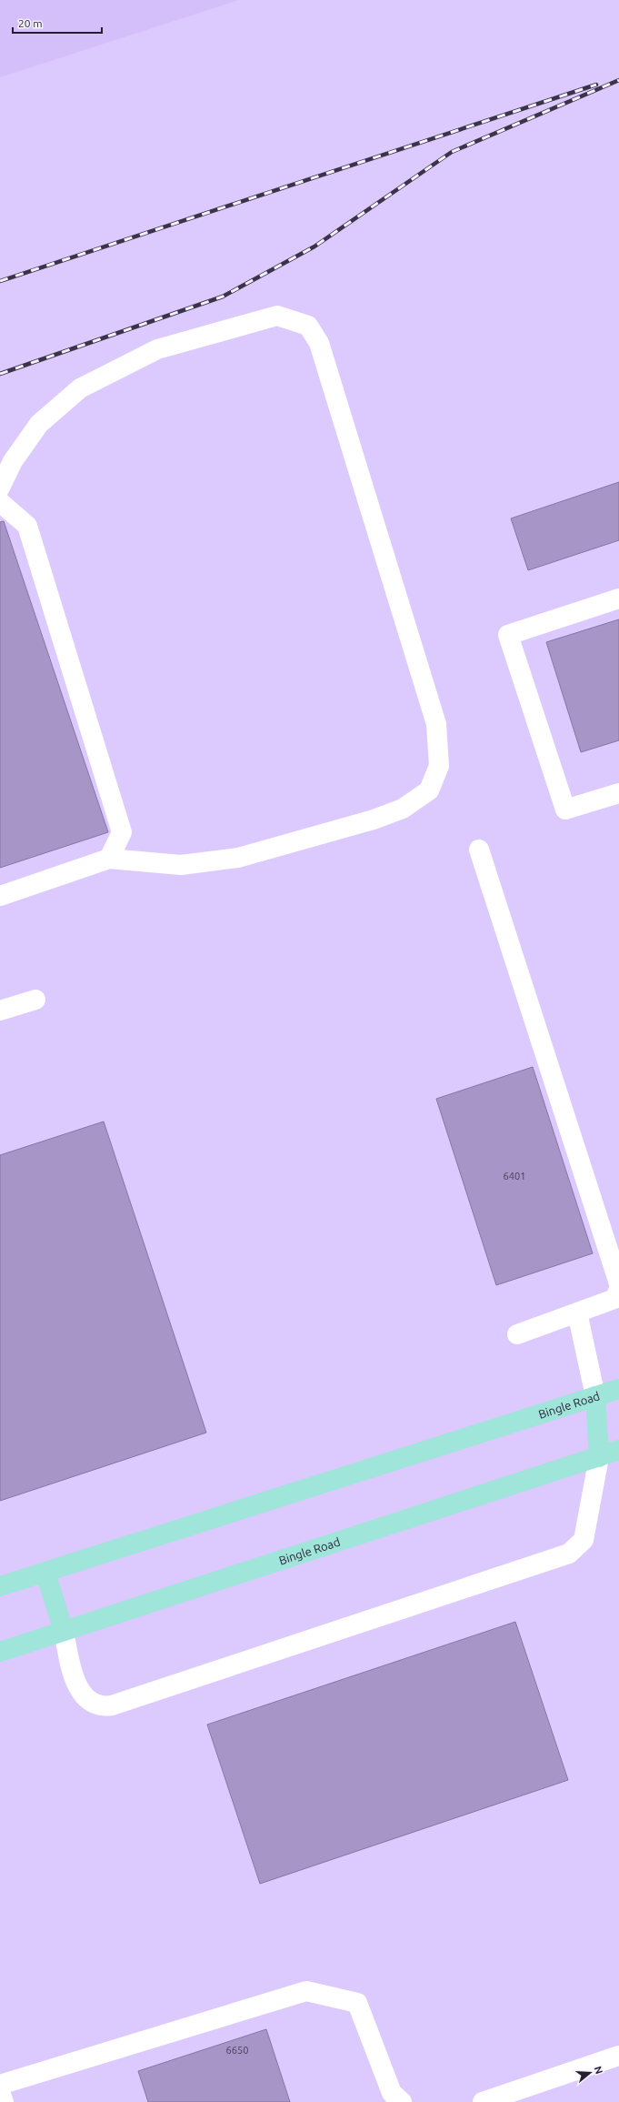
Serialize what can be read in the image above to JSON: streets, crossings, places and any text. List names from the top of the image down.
{
  "streets": {
    "main road": ["Bingle Road"]
  },
  "house_numbers": ["6401", "6650"],
  "scale_bar": "20 m",
  "north": "right"
}
